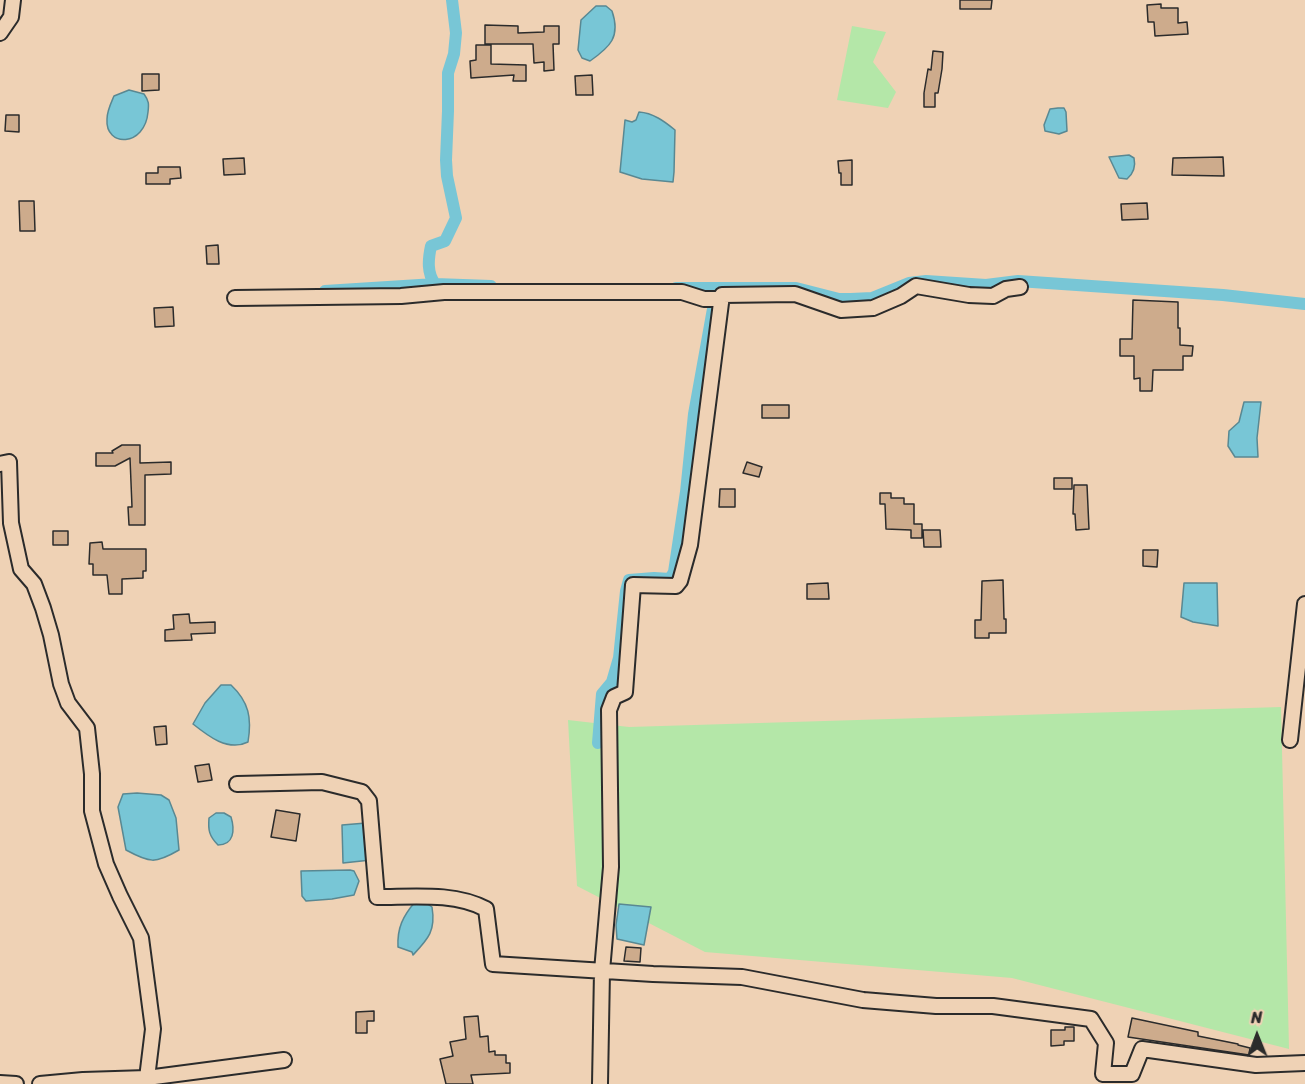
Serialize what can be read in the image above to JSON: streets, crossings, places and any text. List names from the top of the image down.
{
  "north": "top"
}
